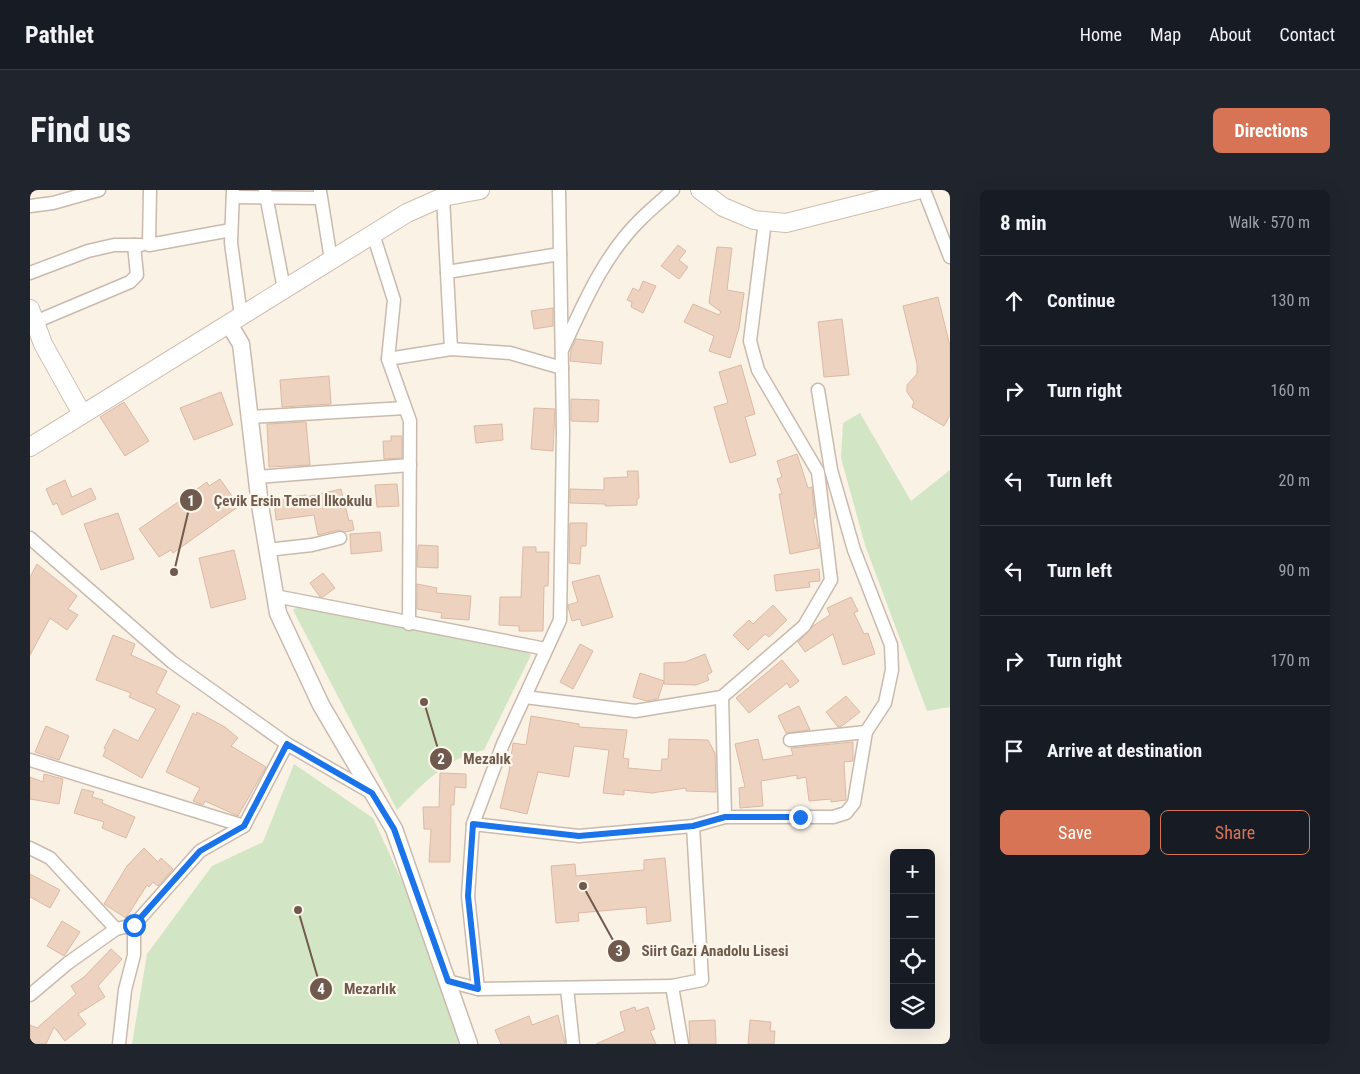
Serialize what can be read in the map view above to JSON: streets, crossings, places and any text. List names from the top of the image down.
{
  "places": [
    "Çevik Ersin Temel İlkokulu",
    "Mezalık",
    "Siirt Gazi Anadolu Lisesi",
    "Mezarlık"
  ],
  "page": {
    "header": "Pathlet",
    "nav": [
      "Home",
      "Map",
      "About",
      "Contact"
    ],
    "buttons": [
      "Directions",
      ["Save", "Share"]
    ],
    "title": "Find us",
    "heading": ["8 min", "Walk · 570 m"],
    "list": [
      ["Continue", "130 m"],
      ["Turn right", "160 m"],
      ["Turn left", "20 m"],
      ["Turn left", "90 m"],
      ["Turn right", "170 m"],
      "Arrive at destination"
    ],
    "map_buttons": ["+", "−"]
  }
}
